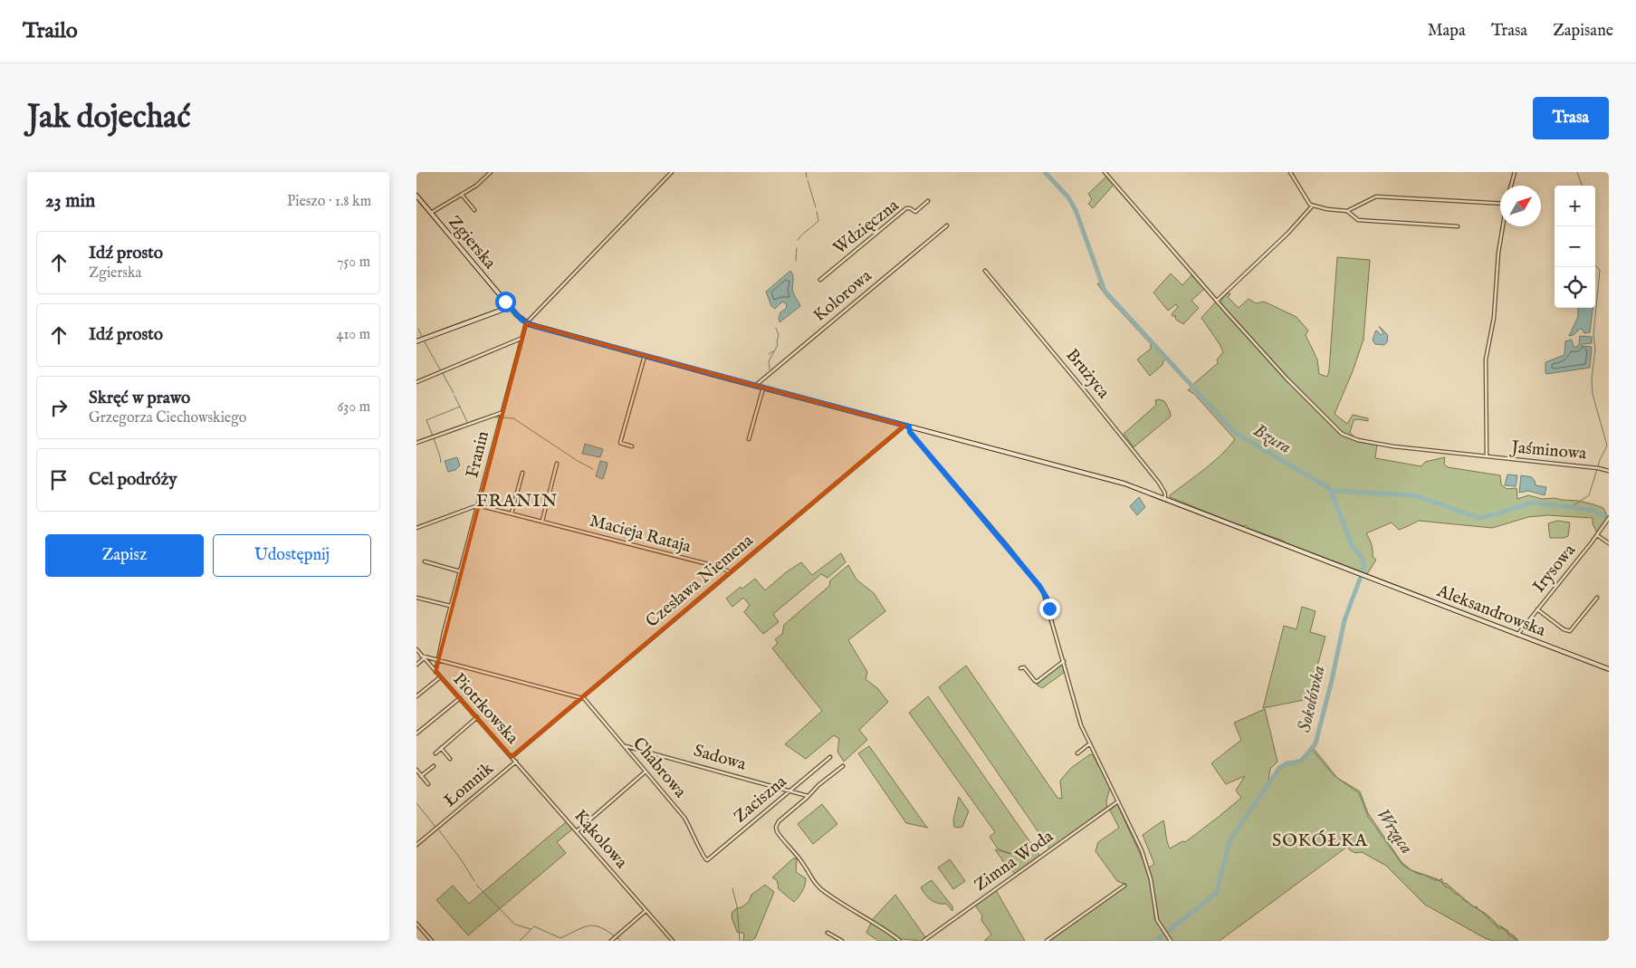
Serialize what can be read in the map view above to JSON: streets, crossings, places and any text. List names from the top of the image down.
{
  "streets": {
    "main road": ["Zgierska", "Aleksandrowska"],
    "street": [
      "Wdzięczna",
      "Kolorowa",
      "Brużyca",
      "Jaśminowa",
      "Franin",
      "Macieja Rataja",
      "Irysowa",
      "Czesława Niemena",
      "Piotrkowska",
      "Sadowa",
      "Chabrowa",
      "Łomnik",
      "Zaciszna",
      "Kąkolowa",
      "Zimna Woda"
    ]
  },
  "crossings": [
    ["Zgierska", "Kolorowa"],
    ["Zgierska", "Brużyca"],
    ["Zgierska", "Franin"],
    ["Zgierska", "Czesława Niemena"],
    ["Zgierska", "Aleksandrowska"],
    ["Brużyca", "Aleksandrowska"],
    ["Franin", "Macieja Rataja"],
    ["Franin", "Piotrkowska"],
    ["Macieja Rataja", "Czesława Niemena"],
    ["Irysowa", "Aleksandrowska"],
    ["Czesława Niemena", "Piotrkowska"],
    ["Czesława Niemena", "Chabrowa"],
    ["Piotrkowska", "Łomnik"],
    ["Piotrkowska", "Kąkolowa"],
    ["Sadowa", "Chabrowa"],
    ["Sadowa", "Zaciszna"],
    ["Chabrowa", "Zaciszna"]
  ],
  "districts": ["FRANIN", "SOKÓŁKA"],
  "water": ["Bzura", "Sokołówka", "Wrząca"],
  "north": "top right",
  "page": {
    "header": "Trailo",
    "nav": ["Mapa", "Trasa", "Zapisane"],
    "buttons": [
      "Trasa",
      ["Zapisz", "Udostępnij"]
    ],
    "title": "Jak dojechać",
    "heading": ["23 min", "Pieszo · 1.8 km"],
    "map_buttons": ["+", "−"],
    "list": [
      ["Idź prosto", "Zgierska", "750 m"],
      ["Idź prosto", "410 m"],
      ["Skręć w prawo", "Grzegorza Ciechowskiego", "630 m"],
      "Cel podróży"
    ]
  }
}
